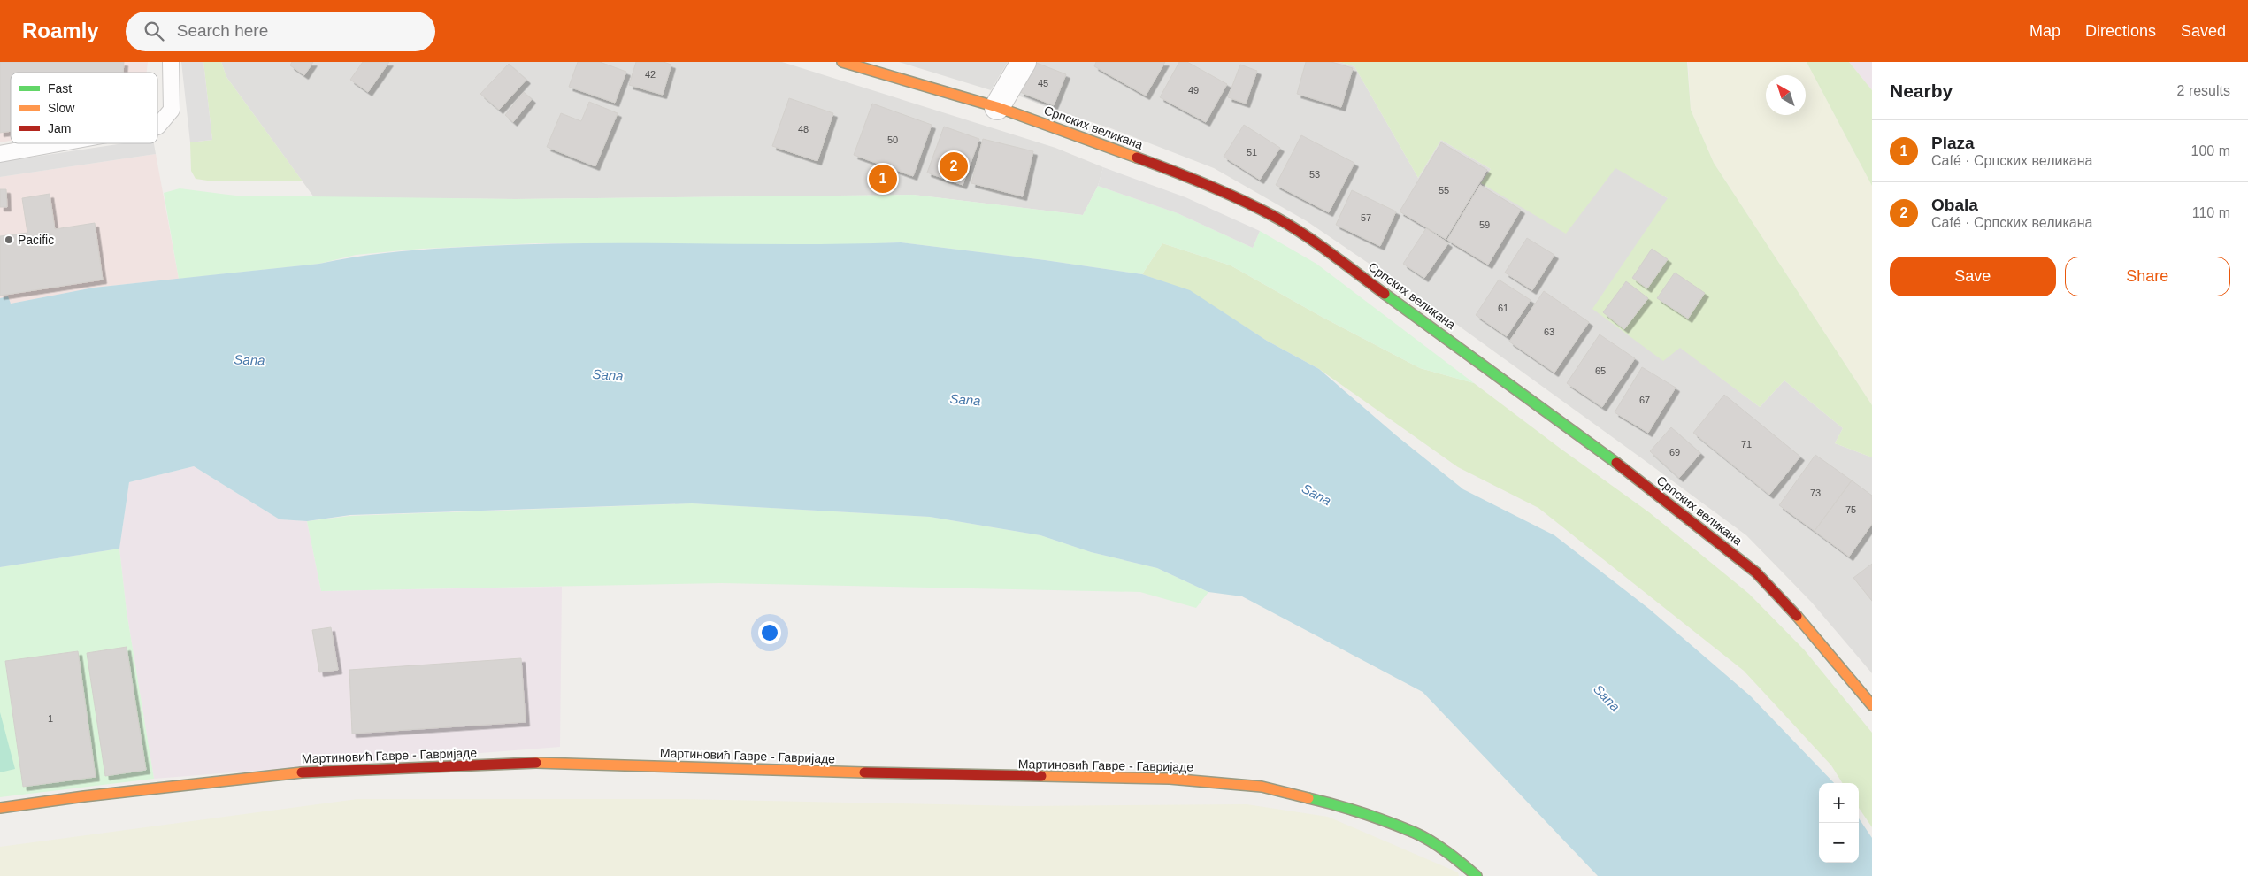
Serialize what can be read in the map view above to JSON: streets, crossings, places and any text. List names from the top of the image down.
{
  "streets": {
    "street": ["Српских великана", "Мартиновић Гавре - Гавријаде"]
  },
  "water": ["Sana"],
  "places": ["Pacific"],
  "house_numbers": [
    "42",
    "45",
    "49",
    "48",
    "50",
    "51",
    "53",
    "55",
    "57",
    "59",
    "61",
    "63",
    "65",
    "67",
    "71",
    "69",
    "73",
    "75",
    "1"
  ],
  "legend": ["Fast", "Slow", "Jam"],
  "north": "top left",
  "page": {
    "header": "Roamly",
    "search": "Search here",
    "nav": ["Map", "Directions", "Saved"],
    "heading": ["Nearby", "2 results"],
    "list": [
      {
        "mark": "1",
        "name": "Plaza",
        "note": "Café · Српских великана",
        "value": "100 m"
      },
      {
        "mark": "2",
        "name": "Obala",
        "note": "Café · Српских великана",
        "value": "110 m"
      }
    ],
    "pins": ["2", "1"],
    "buttons": ["Save", "Share"],
    "map_buttons": ["+", "−"]
  }
}
